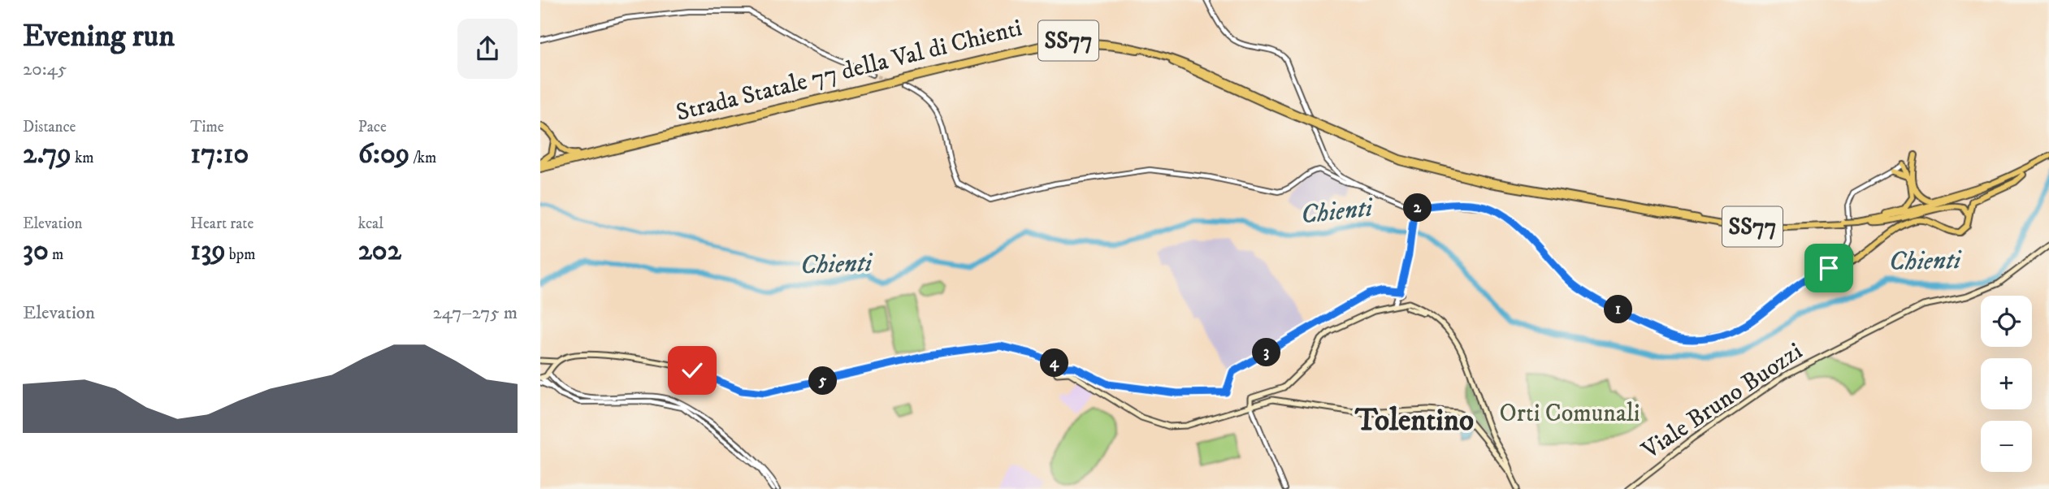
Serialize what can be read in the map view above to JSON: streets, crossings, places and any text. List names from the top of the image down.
{
  "streets": {
    "highway": ["SS77", "Strada Statale 77 della Val di Chienti"],
    "main road": ["Viale Bruno Buozzi"]
  },
  "districts": ["Tolentino"],
  "water": ["Chienti"],
  "parks": ["Orti Comunali"],
  "page": {
    "heading": ["Evening run", "20:45"],
    "stats": [
      ["Distance", "2.79 km"],
      ["Time", "17:10"],
      ["Pace", "6:09 /km"],
      ["Elevation", "30 m"],
      ["Heart rate", "139 bpm"],
      ["kcal", "202"]
    ],
    "pins": [
      "2",
      "1",
      "3",
      "4",
      "5"
    ],
    "chart": ["Elevation", "247–275 m"],
    "map_buttons": ["+", "−"]
  }
}
